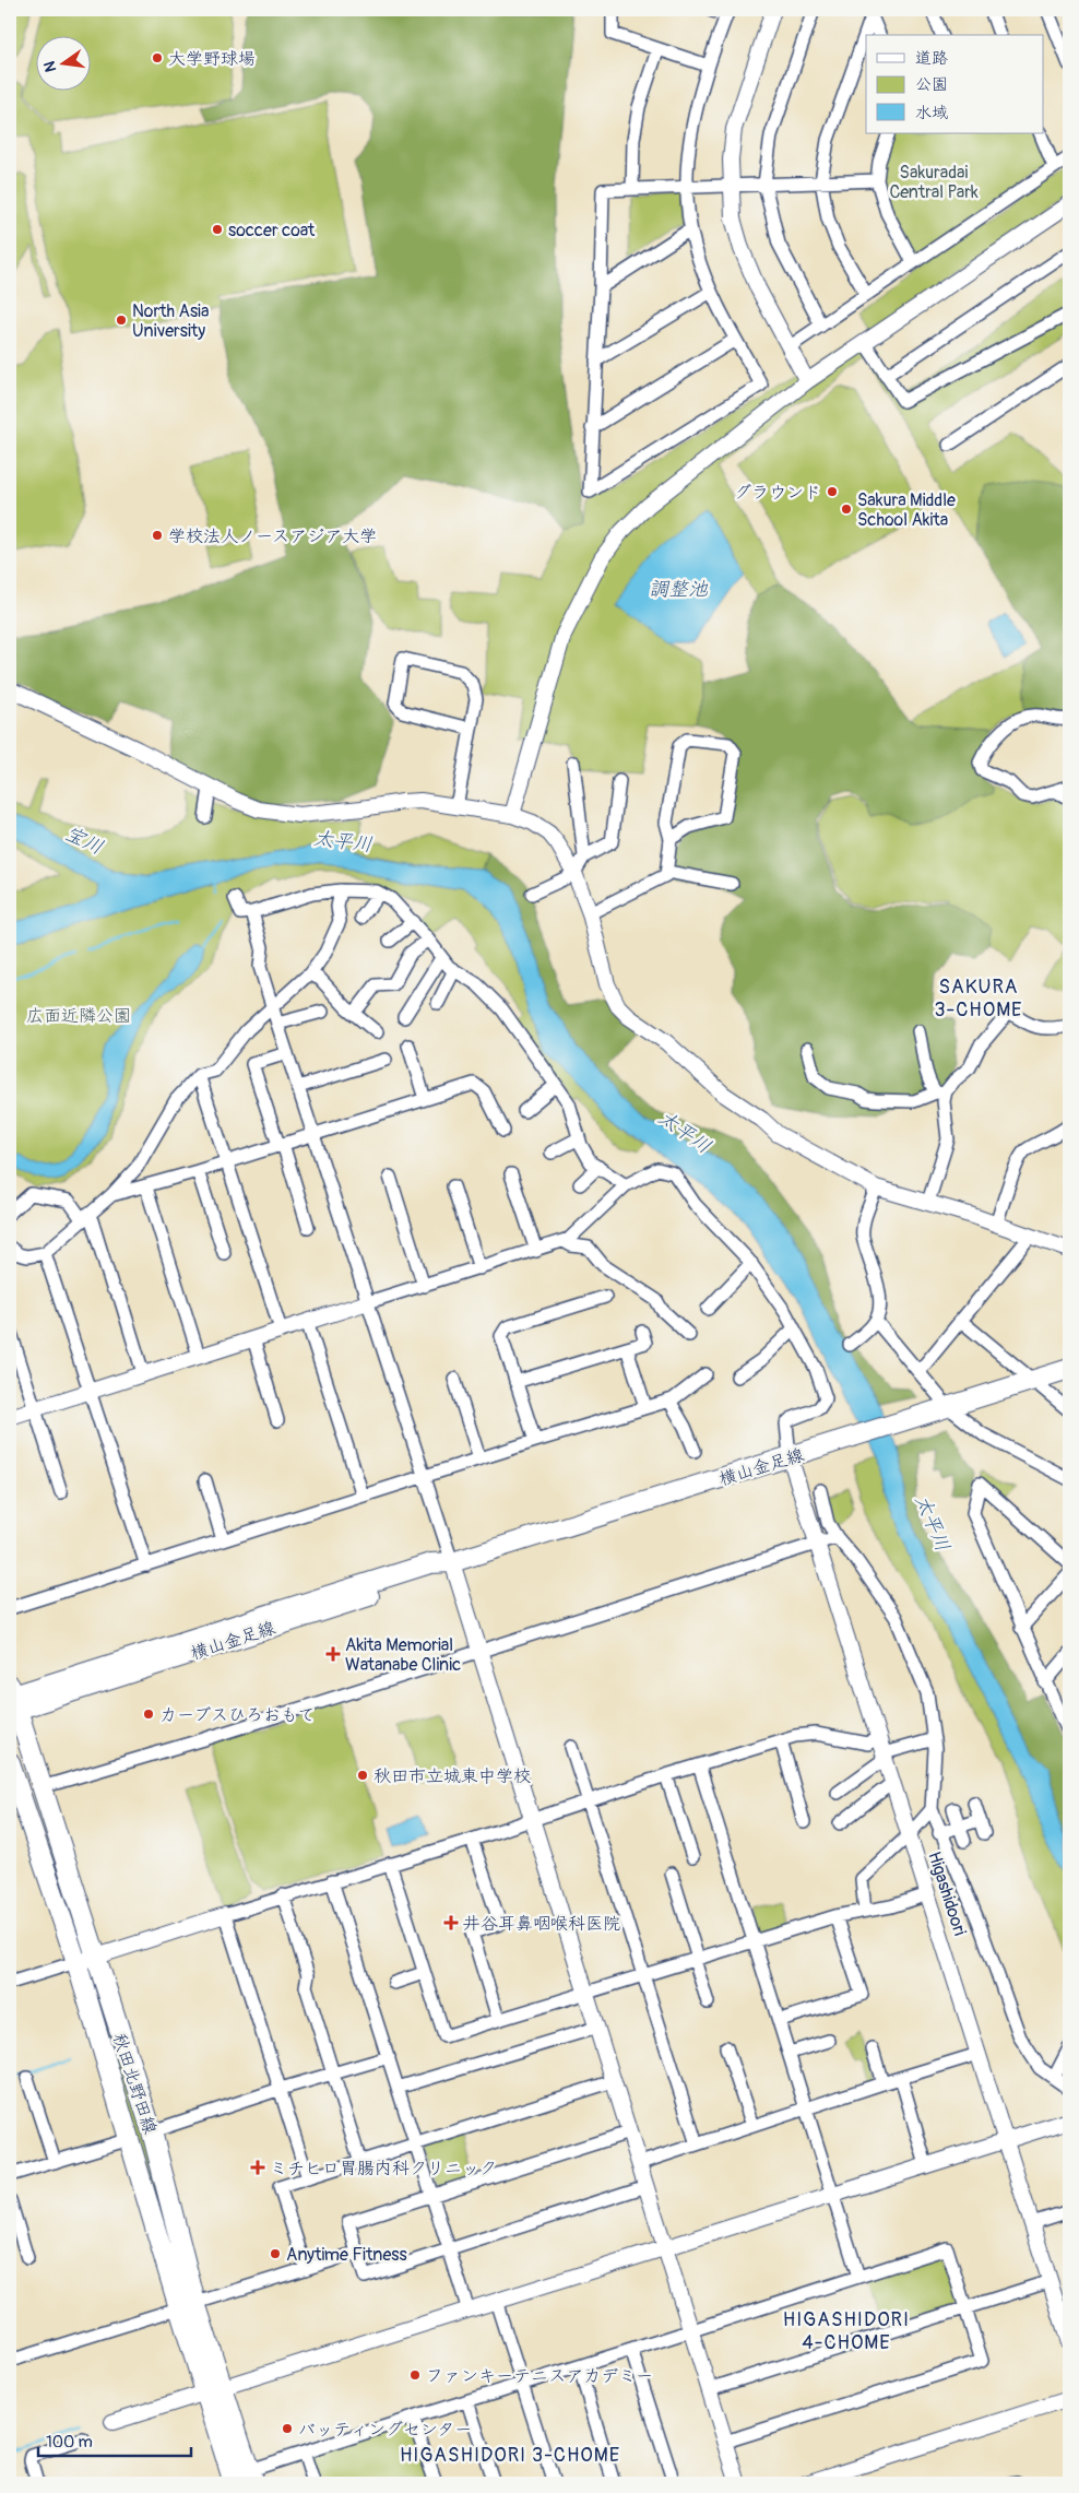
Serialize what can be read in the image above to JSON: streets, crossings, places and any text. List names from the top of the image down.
{
  "streets": {
    "main road": ["横山金足線", "秋田北野田線"],
    "street": ["Higashidoori"]
  },
  "crossings": [
    ["横山金足線", "Higashidoori"],
    ["横山金足線", "秋田北野田線"]
  ],
  "districts": ["SAKURA 3-CHOME", "HIGASHIDORI 4-CHOME", "HIGASHIDORI 3-CHOME"],
  "water": ["調整池", "宝川", "太平川"],
  "parks": ["Sakuradai Central Park", "広面近隣公園"],
  "places": {
    "other": [
      "大学野球場",
      "soccer coat",
      "North Asia University",
      "グラウンド",
      "Sakura Middle School Akita",
      "学校法人ノースアジア大学",
      "カーブスひろおもて",
      "秋田市立城東中学校",
      "Anytime Fitness",
      "ファンキーテニスアカデミー",
      "バッティングセンター"
    ],
    "health": ["Akita Memorial Watanabe Clinic", "井谷耳鼻咽喉科医院", "ミチヒロ胃腸内科クリニック"]
  },
  "legend": ["道路", "公園", "水域"],
  "scale_bar": "100 m",
  "north": "left"
}
